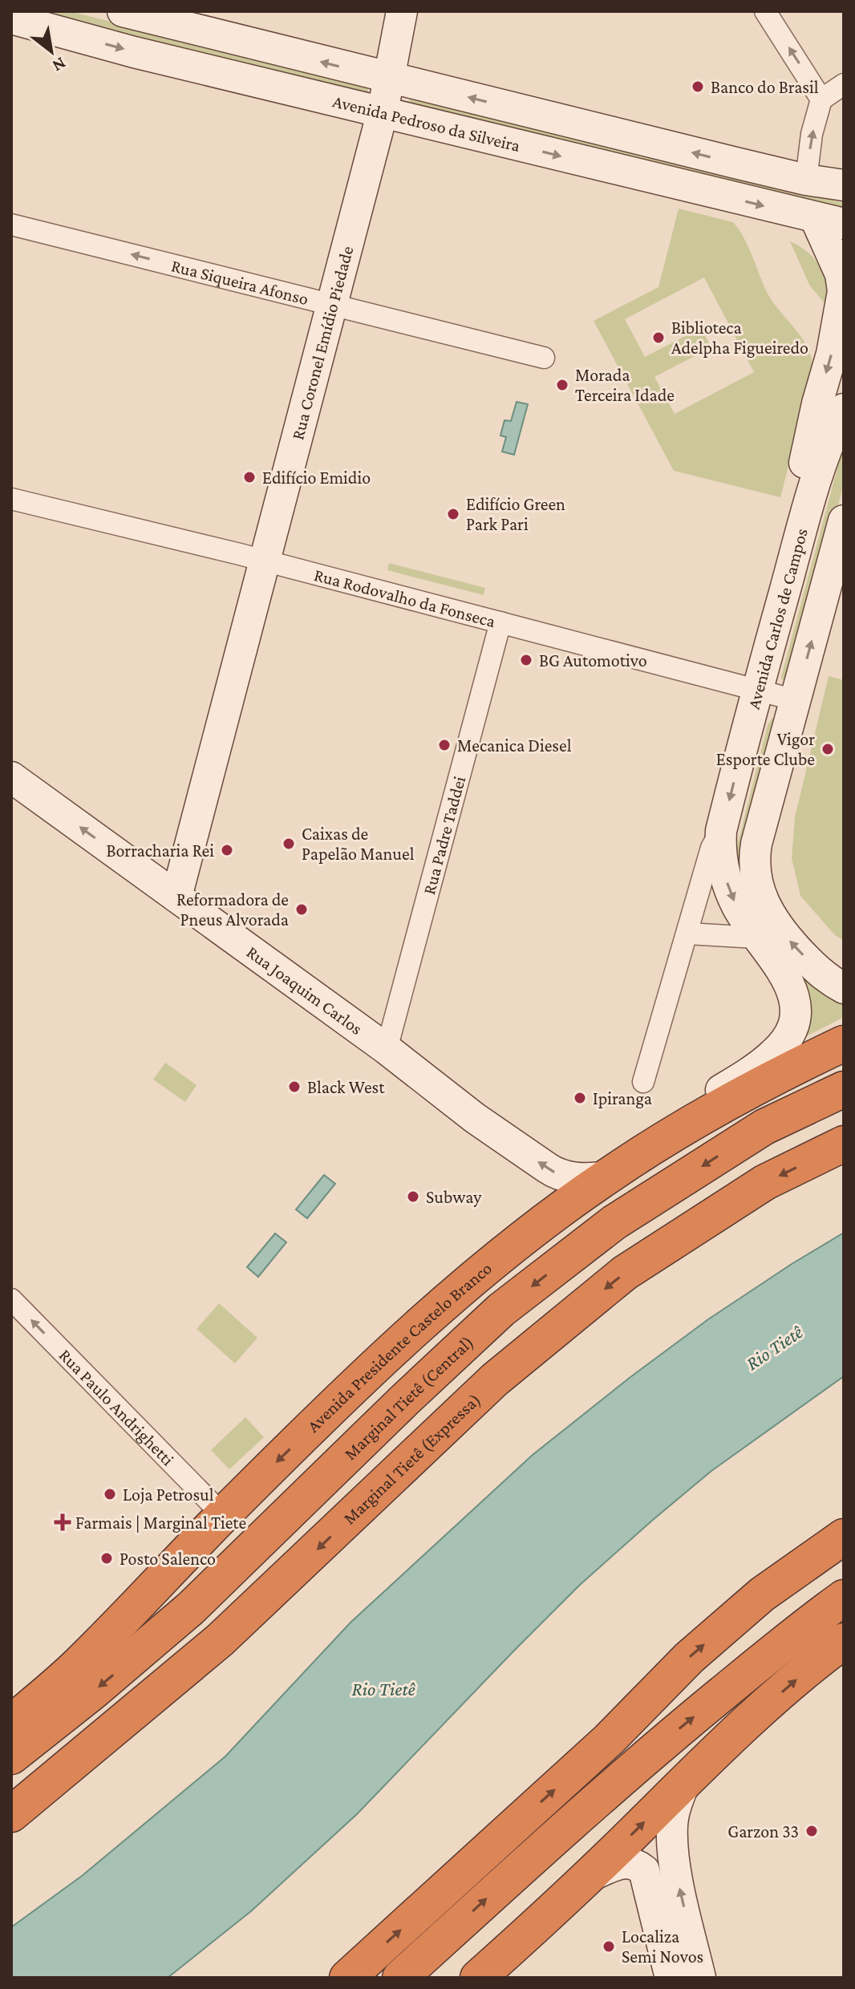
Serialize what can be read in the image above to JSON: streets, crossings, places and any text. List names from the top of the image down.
{
  "streets": {
    "highway": ["Avenida Presidente Castelo Branco", "Marginal Tietê (Central)", "Marginal Tietê (Expressa)"],
    "main road": [
      "Avenida Pedroso da Silveira",
      "Rua Coronel Emídio Piedade",
      "Avenida Carlos de Campos",
      "Rua Joaquim Carlos"
    ],
    "street": [
      "Rua Siqueira Afonso",
      "Rua Rodovalho da Fonseca",
      "Rua Padre Taddei",
      "Rua Paulo Andrighetti"
    ]
  },
  "crossings": [
    ["Avenida Pedroso da Silveira", "Rua Coronel Emídio Piedade"],
    ["Rua Siqueira Afonso", "Rua Coronel Emídio Piedade"],
    ["Rua Coronel Emídio Piedade", "Rua Rodovalho da Fonseca"],
    ["Rua Coronel Emídio Piedade", "Rua Joaquim Carlos"],
    ["Rua Rodovalho da Fonseca", "Avenida Carlos de Campos"],
    ["Rua Rodovalho da Fonseca", "Rua Padre Taddei"],
    ["Avenida Carlos de Campos", "Avenida Presidente Castelo Branco"],
    ["Rua Padre Taddei", "Rua Joaquim Carlos"],
    ["Rua Joaquim Carlos", "Avenida Presidente Castelo Branco"],
    ["Avenida Presidente Castelo Branco", "Rua Paulo Andrighetti"]
  ],
  "one_way": ["Rua Siqueira Afonso", "Rua Joaquim Carlos", "Rua Paulo Andrighetti"],
  "water": ["Rio Tietê"],
  "places": {
    "other": [
      "Banco do Brasil",
      "Biblioteca Adelpha Figueiredo",
      "Morada Terceira Idade",
      "Edifício Emidio",
      "Edifício Green Park Pari",
      "BG Automotivo",
      "Mecanica Diesel",
      "Vigor Esporte Clube",
      "Caixas de Papelão Manuel",
      "Borracharia Rei",
      "Reformadora de Pneus Alvorada",
      "Black West",
      "Ipiranga",
      "Subway",
      "Loja Petrosul",
      "Posto Salenco",
      "Garzon 33",
      "Localiza Semi Novos"
    ],
    "health": ["Farmais | Marginal Tiete"]
  },
  "north": "bottom right"
}
